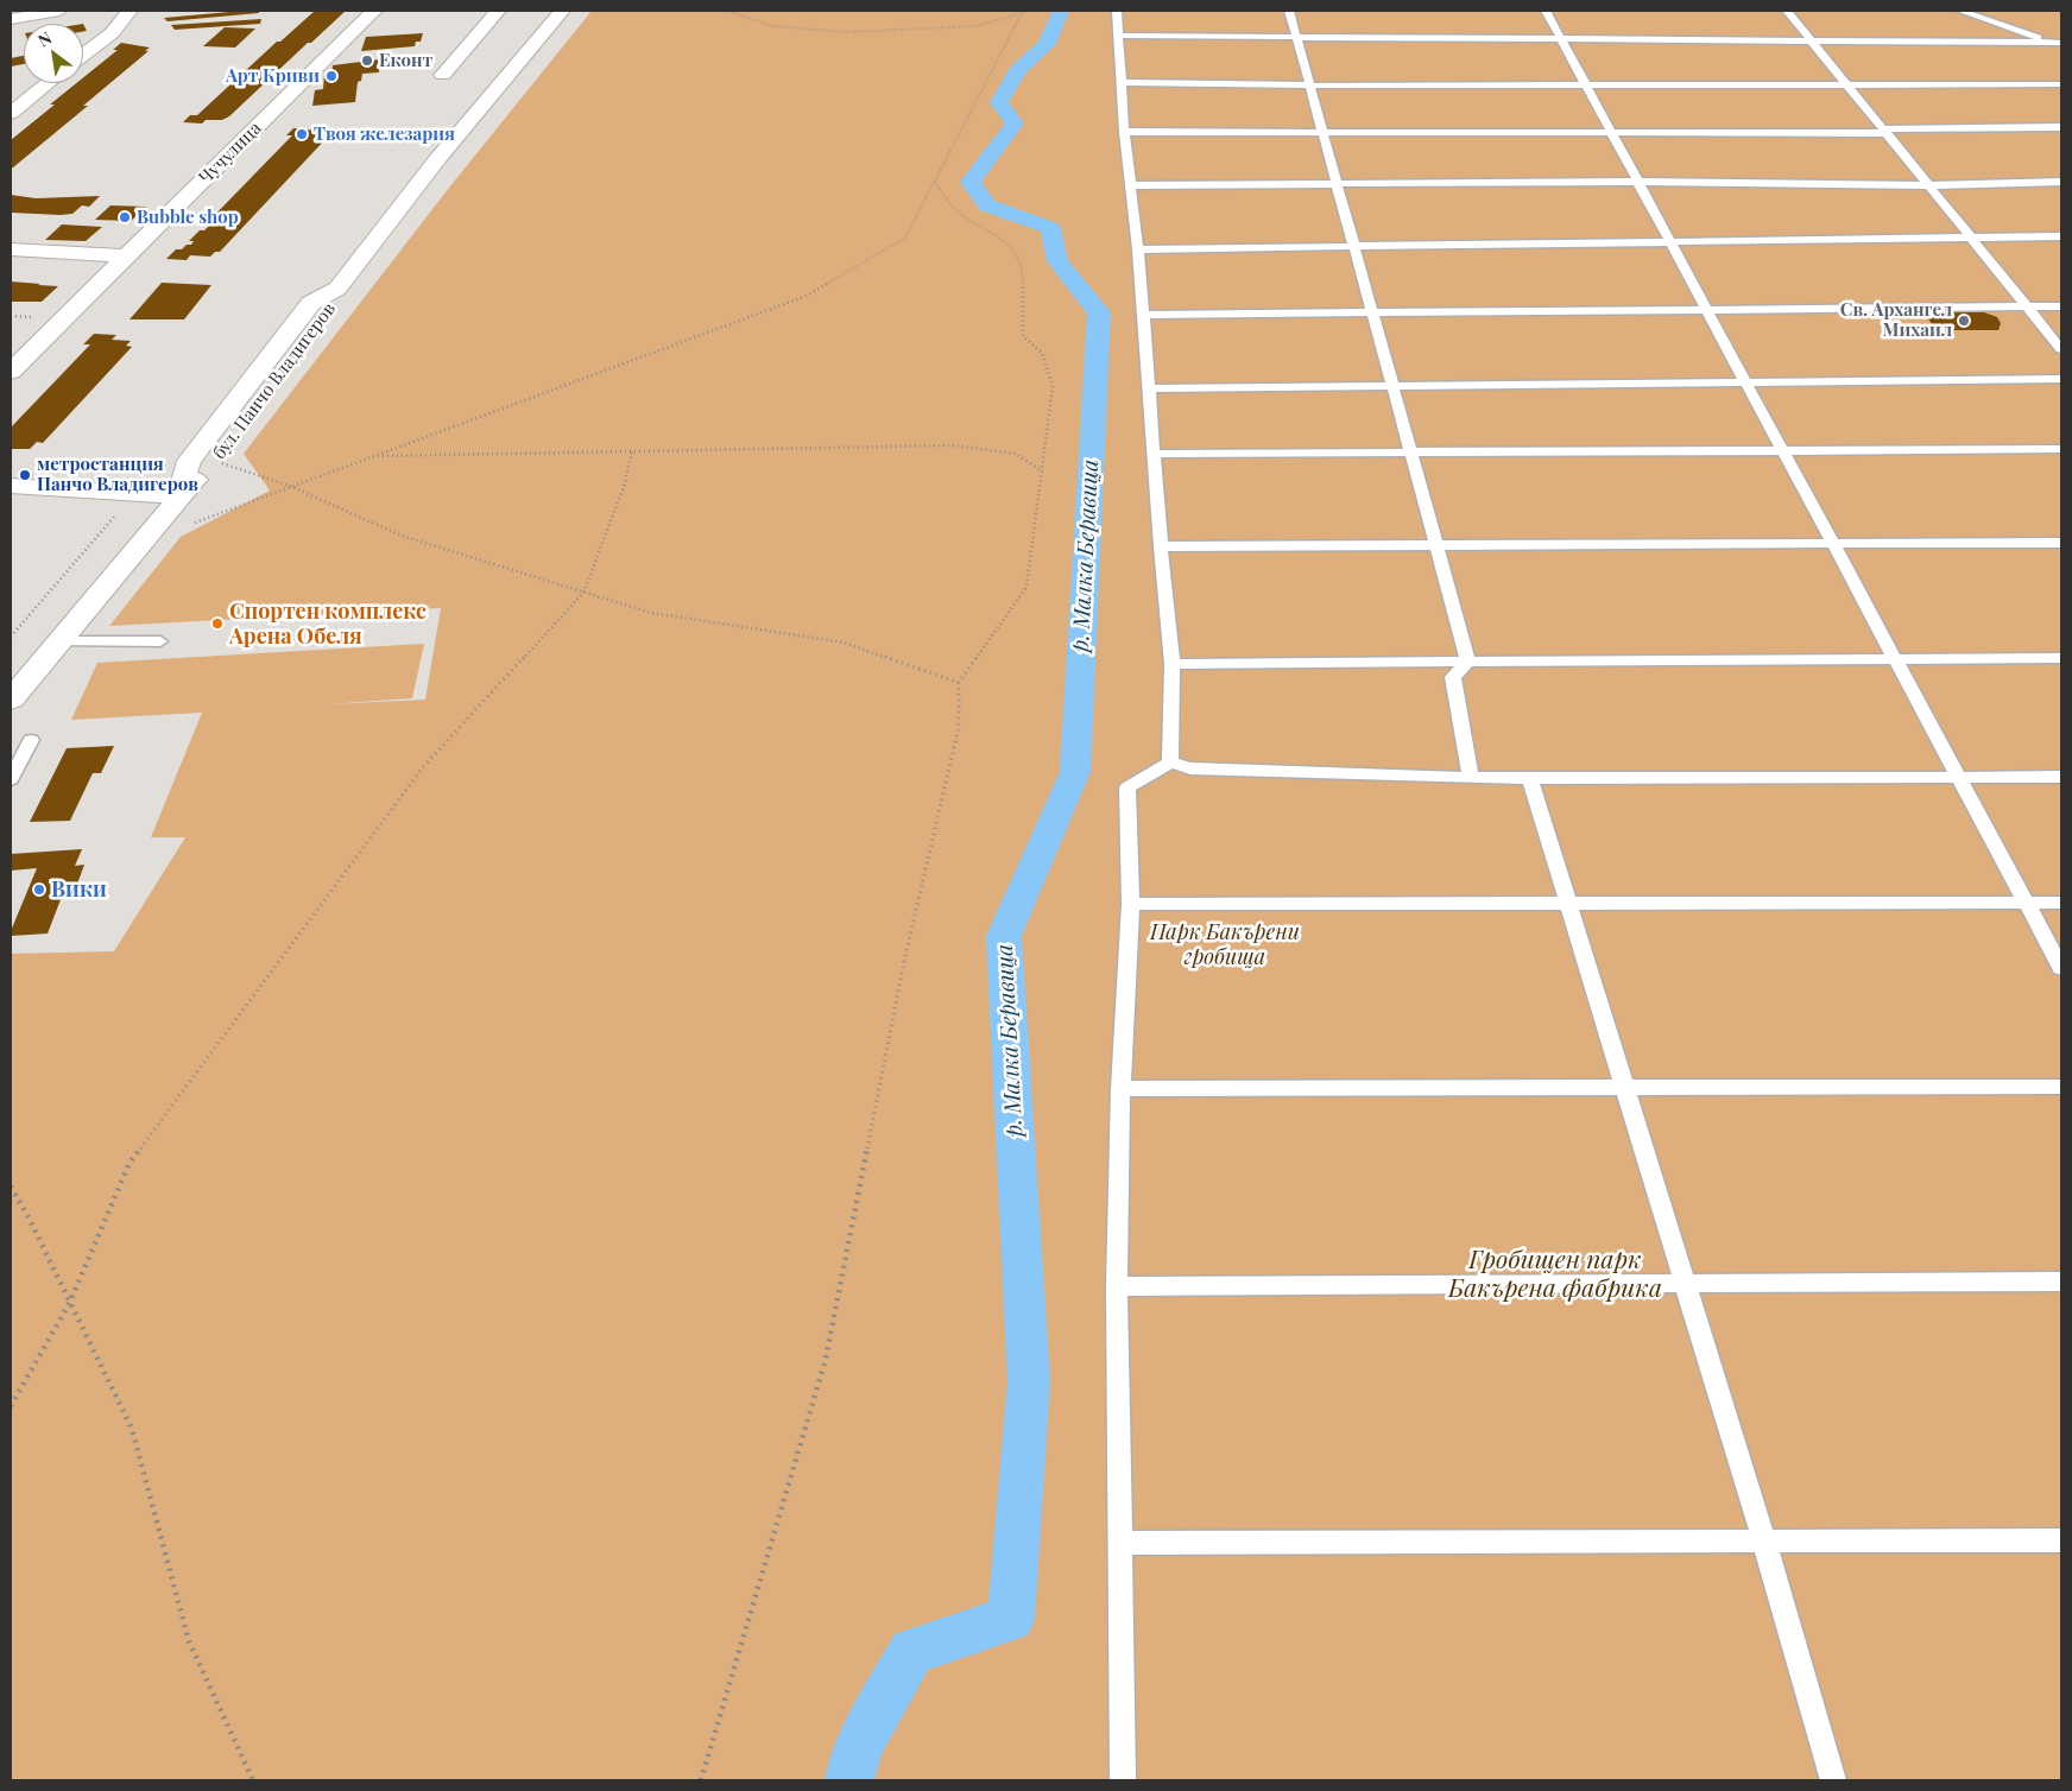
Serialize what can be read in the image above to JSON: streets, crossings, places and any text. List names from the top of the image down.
{
  "streets": {
    "street": ["Чучулица", "бул. Панчо Владигеров"]
  },
  "water": ["р. Малка Беравица"],
  "parks": ["Парк Бакърени гробища", "Гробищен парк Бакърена фабрика"],
  "places": [
    "Еконт",
    "Арт Криви",
    "Твоя железария",
    "Bubble shop",
    "Св. Архангел Михаил",
    "метростанция Панчо Владигеров",
    "Спортен комплекс Арена Обеля",
    "Вики"
  ],
  "north": "top left"
}
